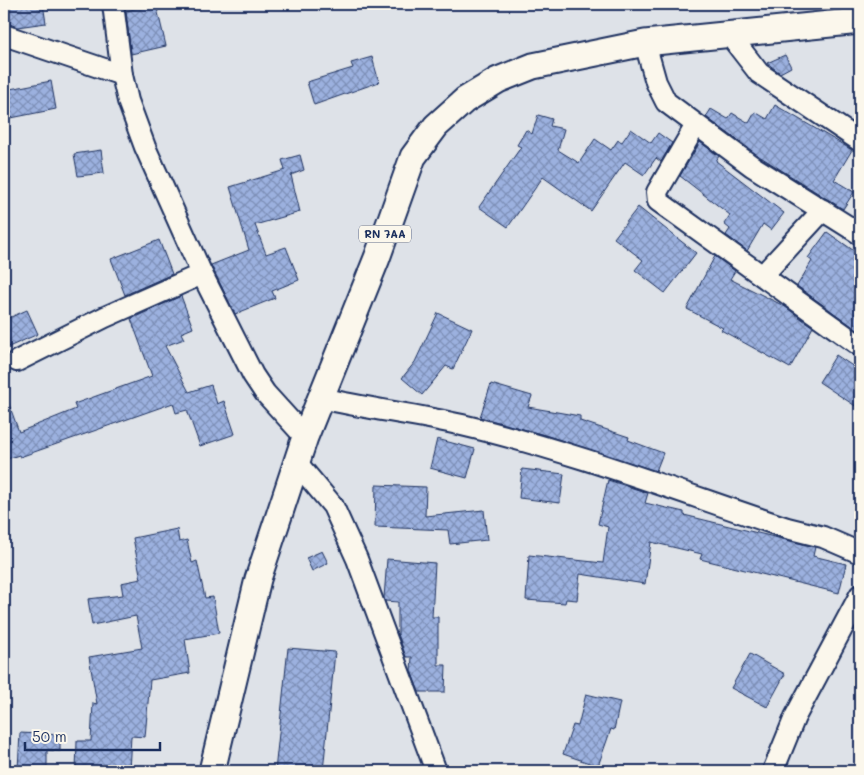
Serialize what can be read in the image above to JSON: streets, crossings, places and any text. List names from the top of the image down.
{
  "streets": {
    "main road": ["RN 7AA"]
  },
  "scale_bar": "50 m"
}
